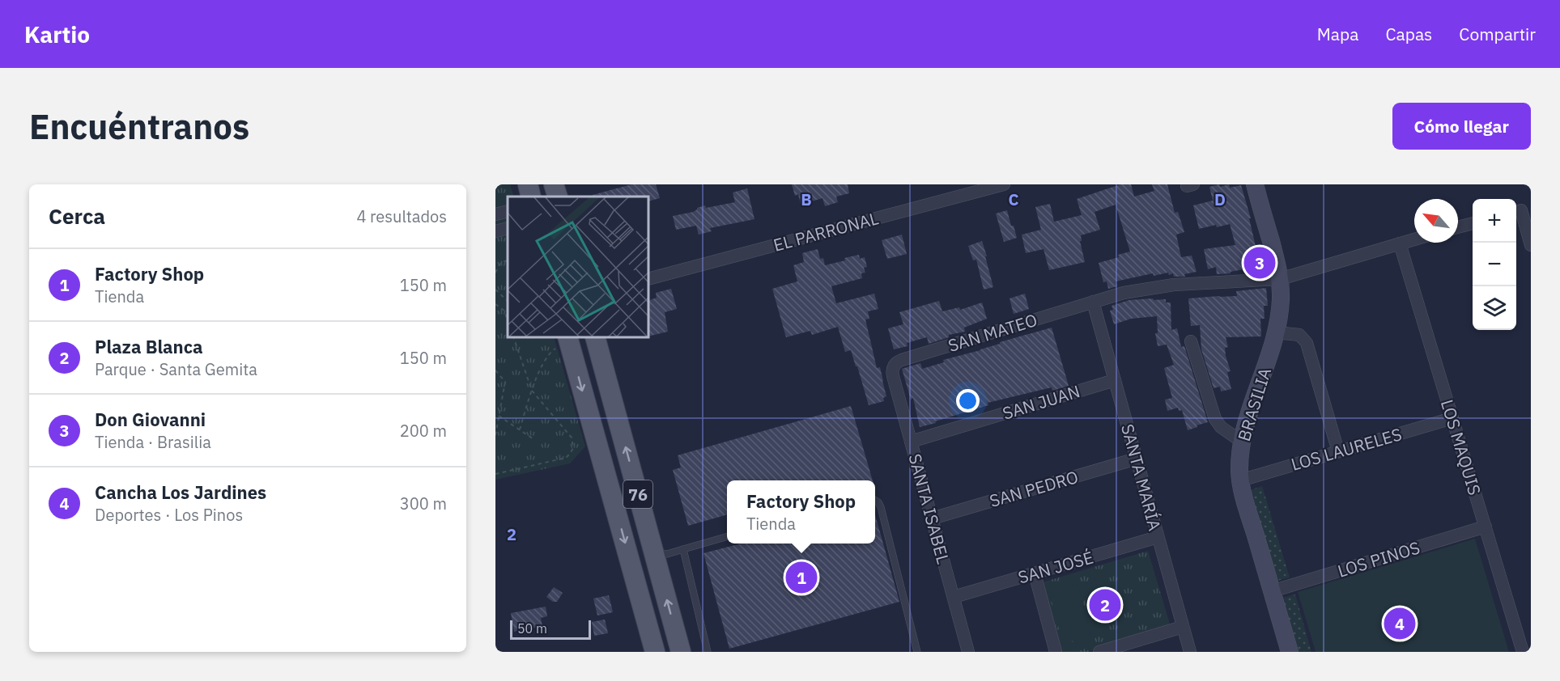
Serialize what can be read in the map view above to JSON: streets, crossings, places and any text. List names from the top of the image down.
{
  "streets": {
    "main road": ["76"],
    "street": [
      "EL PARRONAL",
      "SAN MATEO",
      "SAN JUAN",
      "BRASILIA",
      "LOS MAQUIS",
      "LOS LAURELES",
      "SANTA MARÍA",
      "SAN PEDRO",
      "SANTA ISABEL",
      "LOS PINOS",
      "SAN JOSÉ"
    ]
  },
  "crossings": [
    ["SAN MATEO", "BRASILIA"],
    ["SAN MATEO", "LOS MAQUIS"],
    ["SAN MATEO", "SANTA MARÍA"],
    ["SAN MATEO", "SANTA ISABEL"],
    ["SAN JUAN", "SANTA MARÍA"],
    ["SAN JUAN", "SANTA ISABEL"],
    ["BRASILIA", "LOS LAURELES"],
    ["BRASILIA", "LOS PINOS"],
    ["LOS MAQUIS", "LOS LAURELES"],
    ["LOS MAQUIS", "LOS PINOS"],
    ["SANTA MARÍA", "SAN PEDRO"],
    ["SANTA MARÍA", "SAN JOSÉ"],
    ["SAN PEDRO", "SANTA ISABEL"],
    ["SANTA ISABEL", "SAN JOSÉ"]
  ],
  "scale_bar": "50 m",
  "north": "top left",
  "page": {
    "header": "Kartio",
    "nav": ["Mapa", "Capas", "Compartir"],
    "buttons": "Cómo llegar",
    "title": "Encuéntranos",
    "heading": ["Cerca", "4 resultados"],
    "map_buttons": ["+", "−"],
    "pins": [
      "3",
      "1",
      "2",
      "4"
    ],
    "list": [
      {
        "mark": "1",
        "name": "Factory Shop",
        "note": "Tienda",
        "value": "150 m"
      },
      {
        "mark": "2",
        "name": "Plaza Blanca",
        "note": "Parque · Santa Gemita",
        "value": "150 m"
      },
      {
        "mark": "3",
        "name": "Don Giovanni",
        "note": "Tienda · Brasilia",
        "value": "200 m"
      },
      {
        "mark": "4",
        "name": "Cancha Los Jardines",
        "note": "Deportes · Los Pinos",
        "value": "300 m"
      }
    ],
    "popup": ["Factory Shop", "Tienda"],
    "scale": "50 m"
  },
  "grid": {
    "columns": ["B", "C", "D"],
    "rows": ["2"]
  }
}
